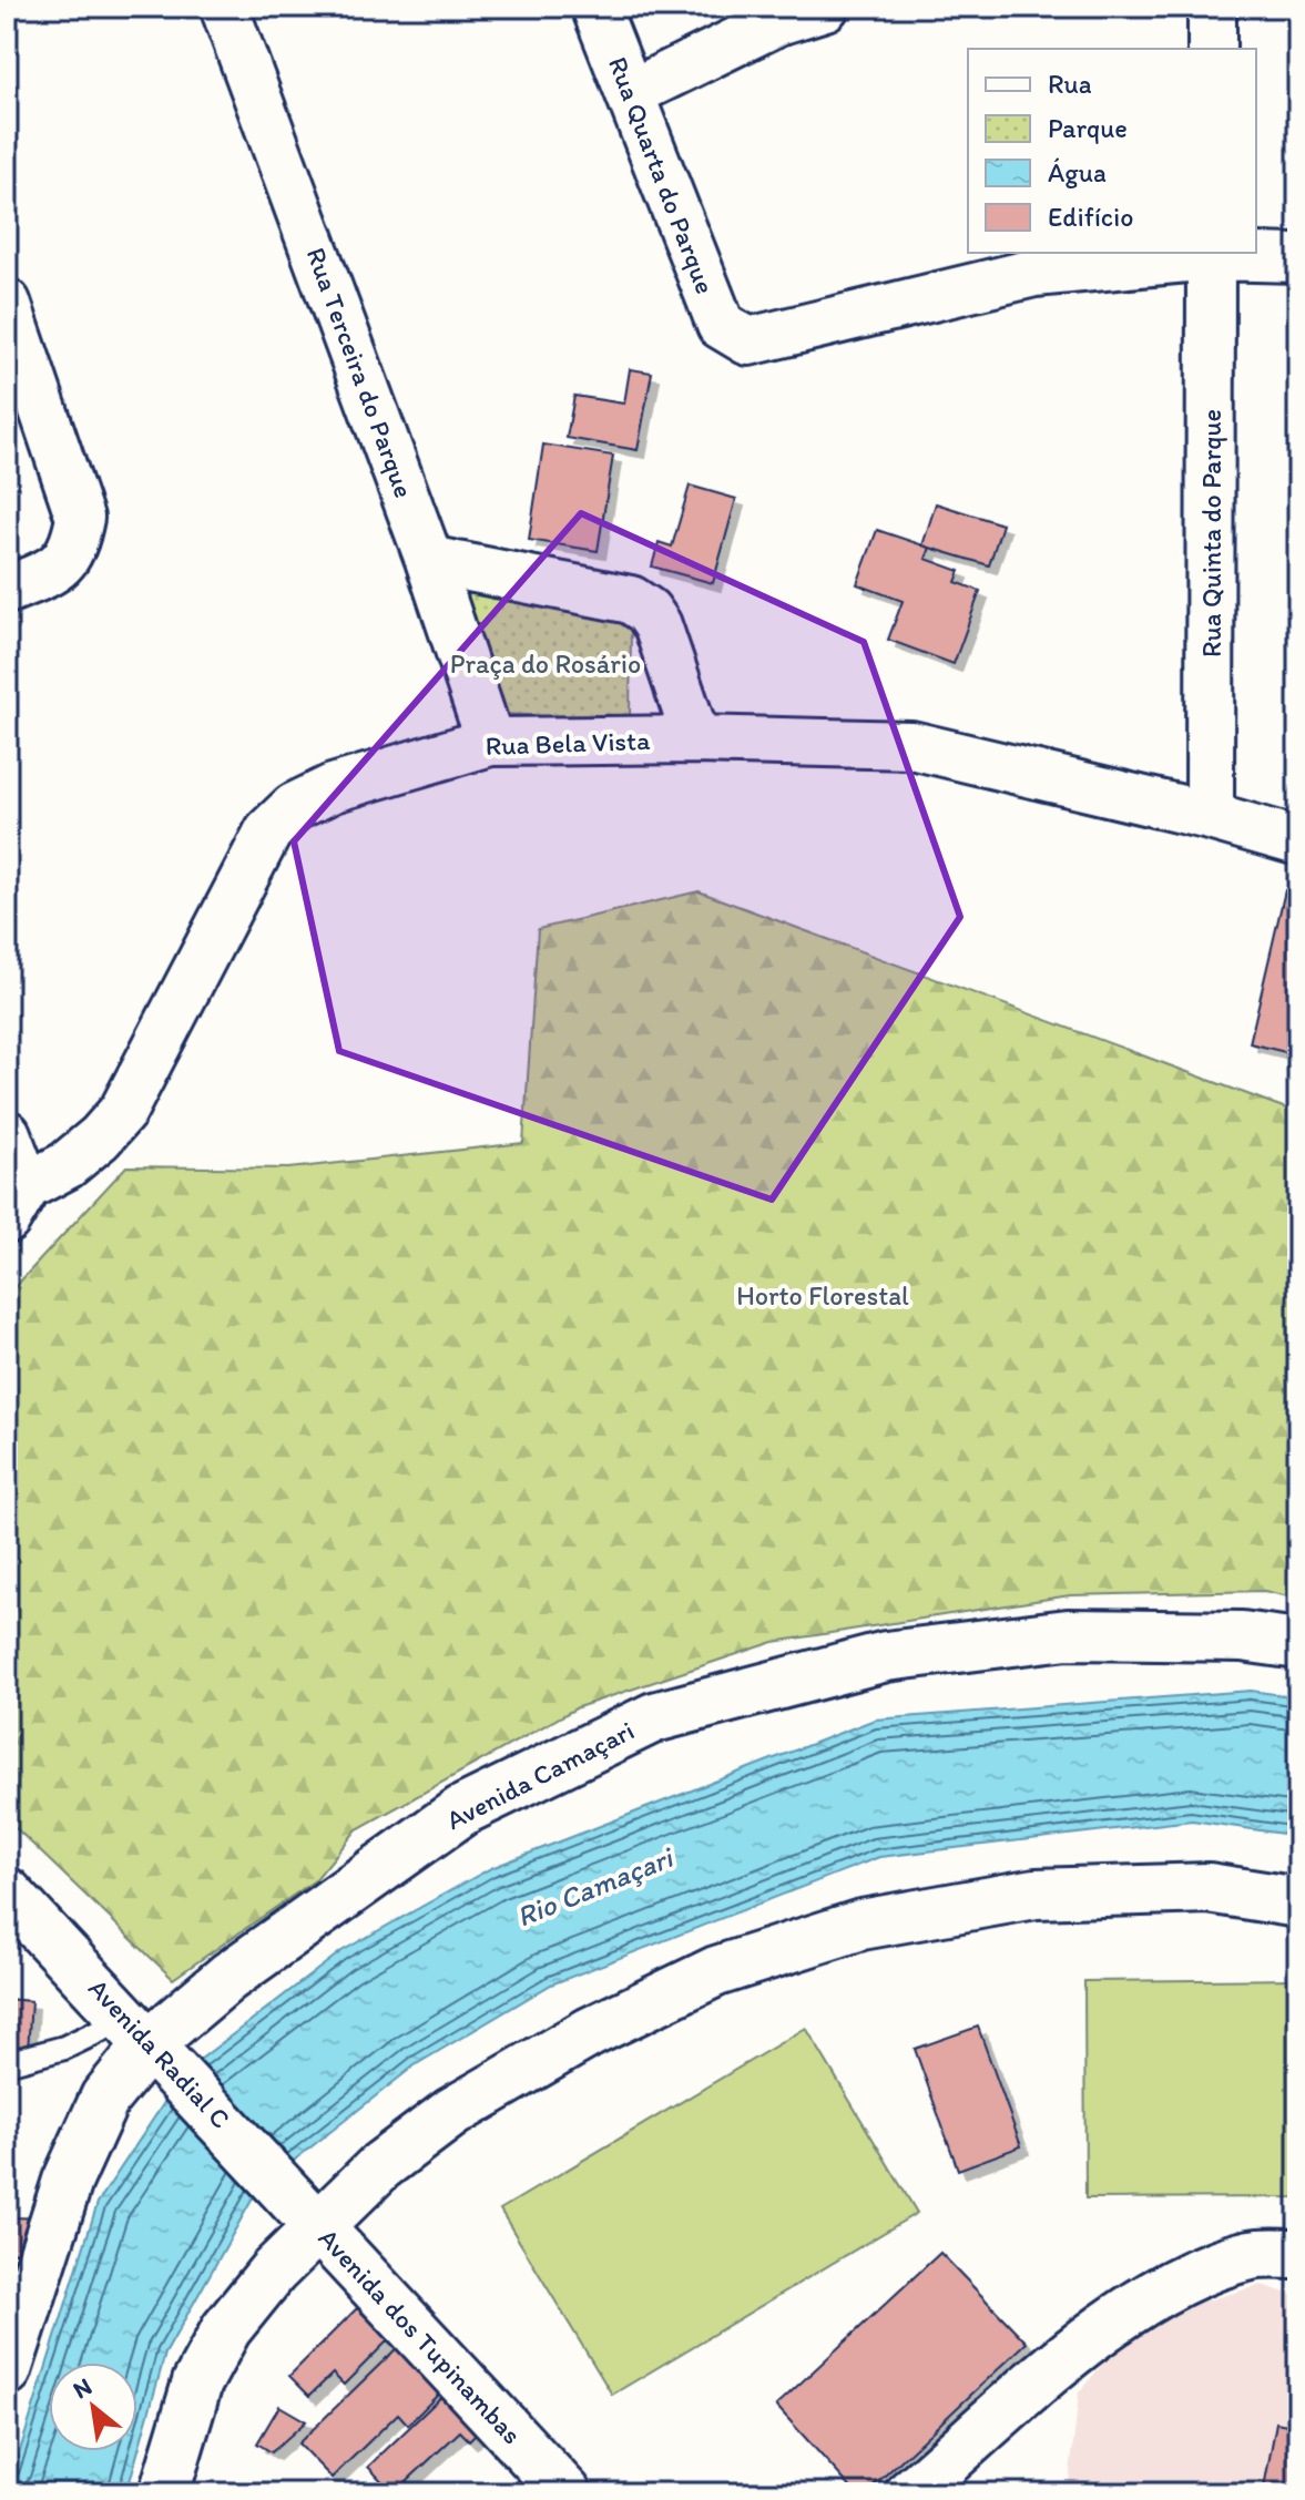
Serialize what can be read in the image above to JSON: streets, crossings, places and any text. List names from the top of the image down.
{
  "streets": {
    "street": [
      "Rua Quarta do Parque",
      "Rua Terceira do Parque",
      "Rua Quinta do Parque",
      "Rua Bela Vista",
      "Avenida Camaçari",
      "Avenida Radial C",
      "Avenida dos Tupinambas"
    ]
  },
  "crossings": [
    ["Rua Quarta do Parque", "Rua Quinta do Parque"],
    ["Rua Terceira do Parque", "Rua Bela Vista"],
    ["Rua Quinta do Parque", "Rua Bela Vista"],
    ["Avenida Camaçari", "Avenida Radial C"],
    ["Avenida Radial C", "Avenida dos Tupinambas"]
  ],
  "water": ["Rio Camaçari"],
  "parks": ["Praça do Rosário", "Horto Florestal"],
  "legend": [
    "Rua",
    "Parque",
    "Água",
    "Edifício"
  ],
  "north": "top left"
}
